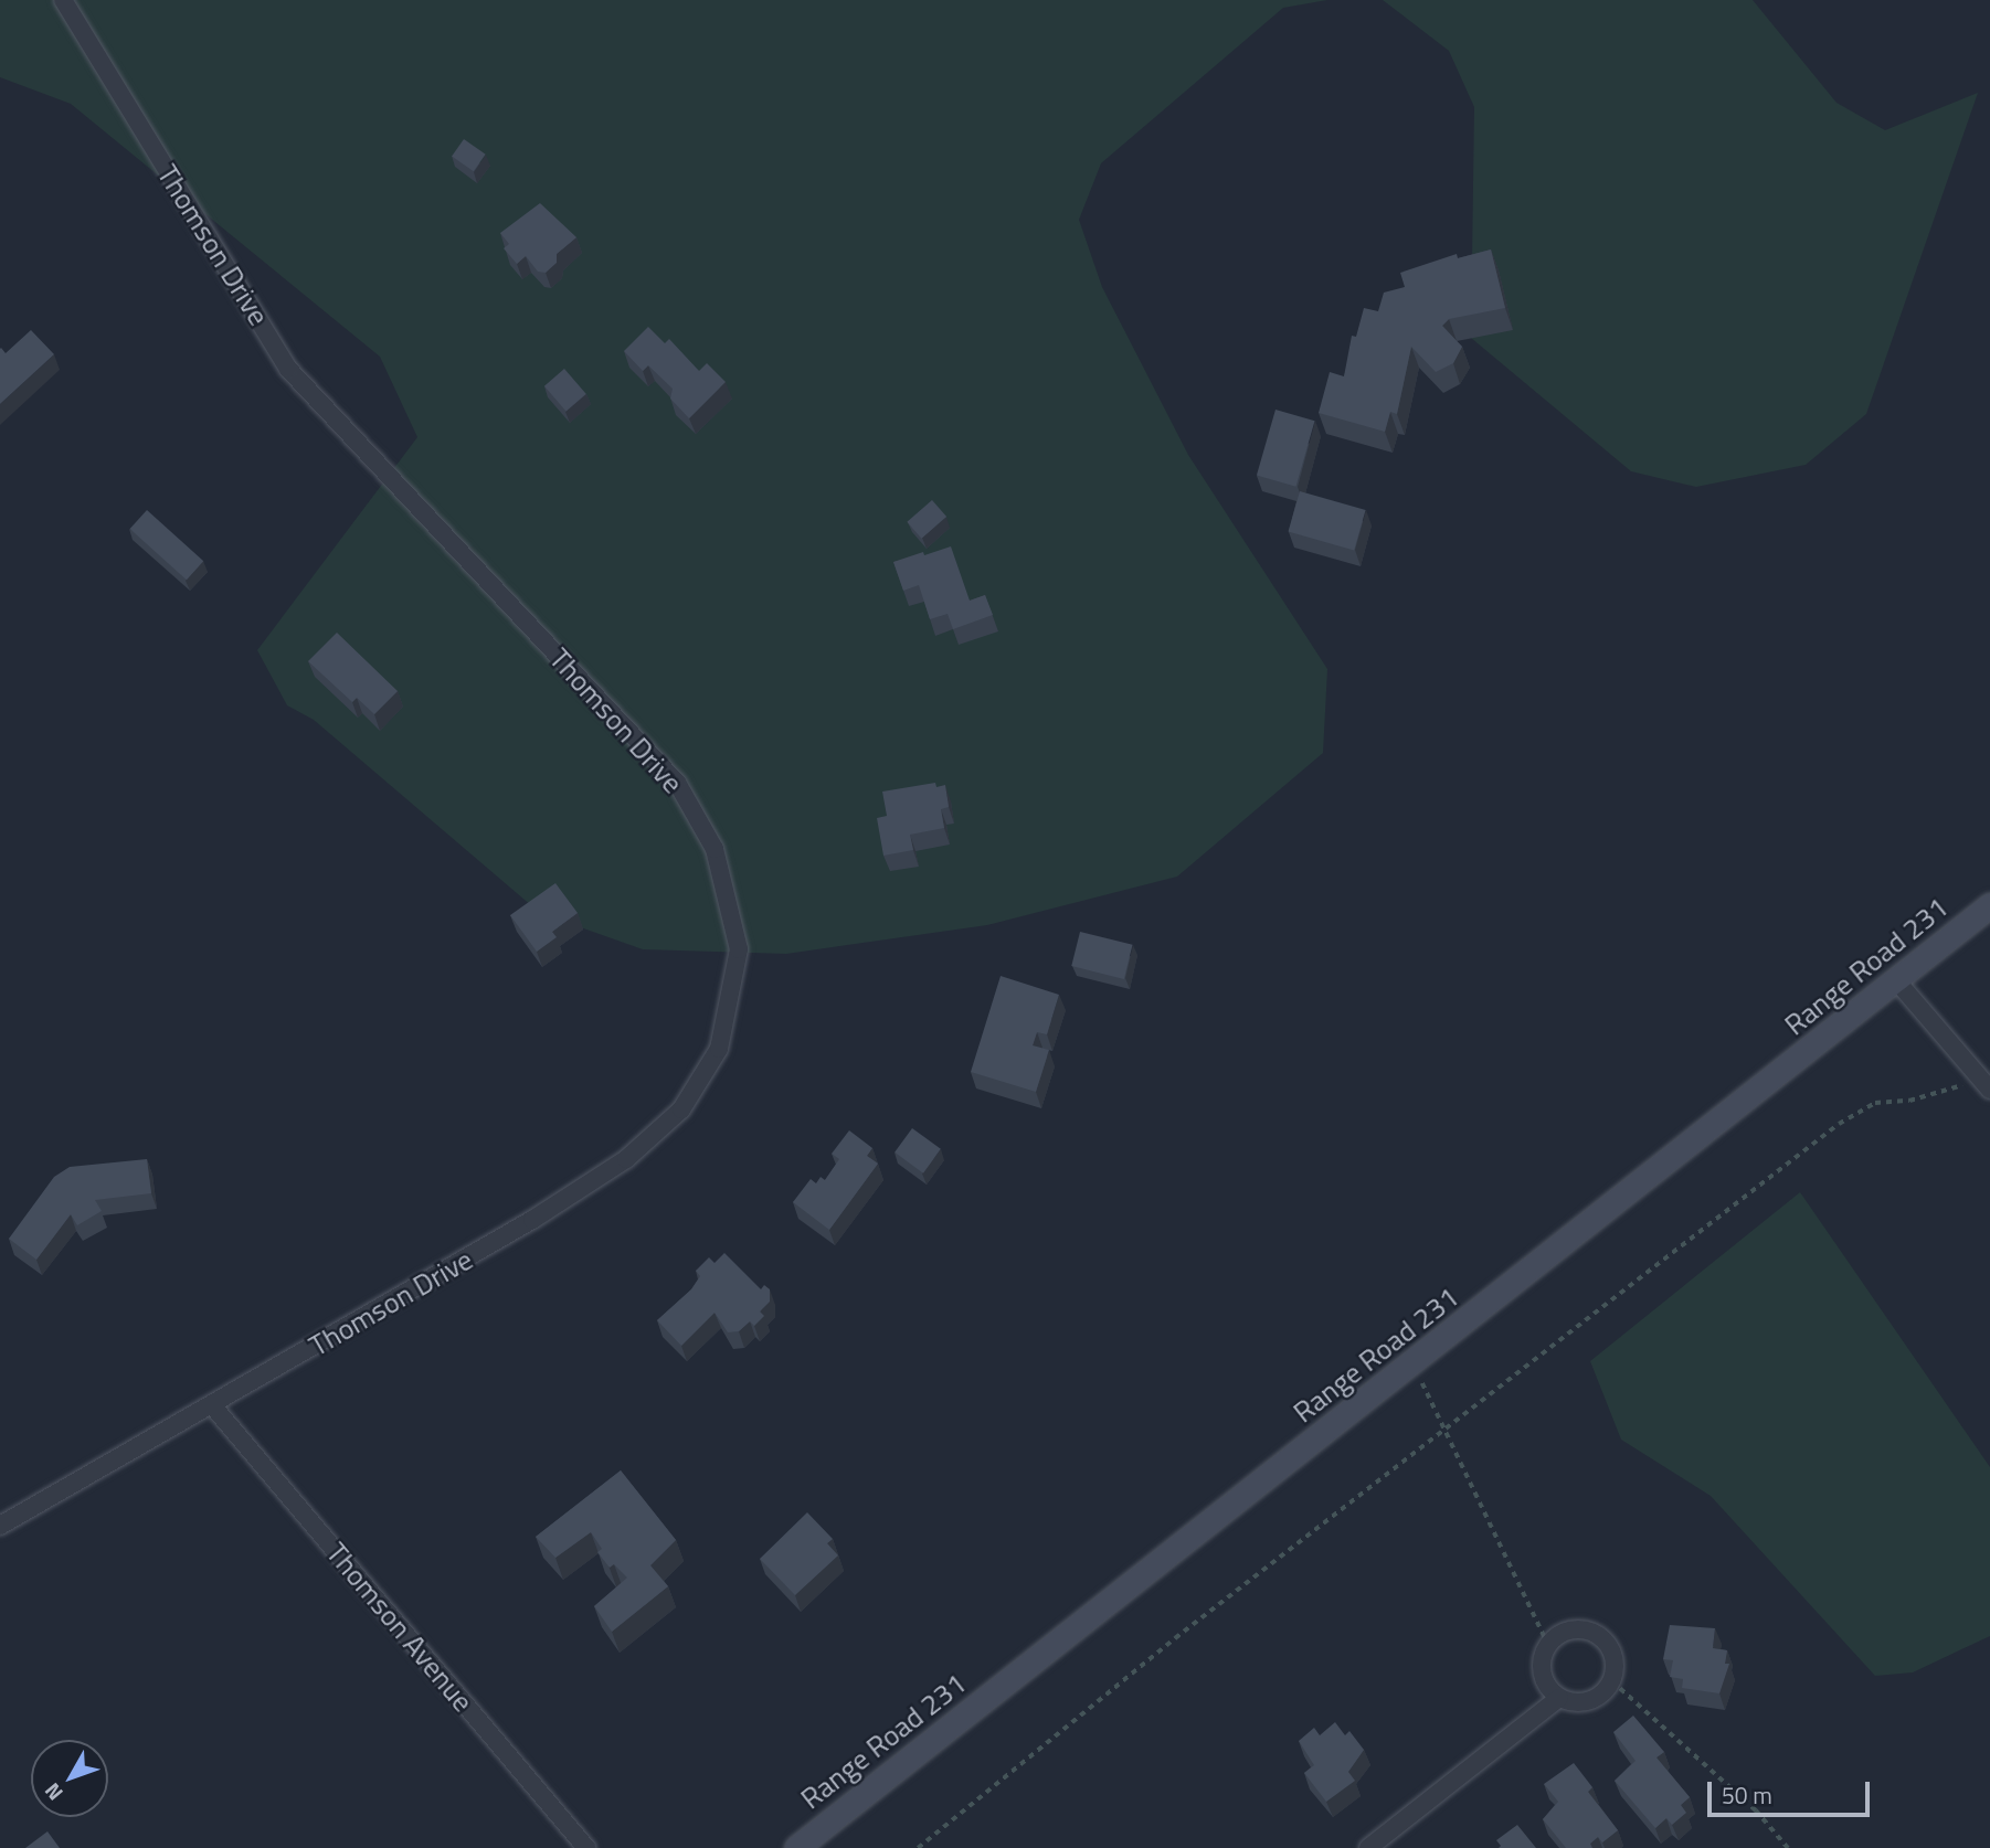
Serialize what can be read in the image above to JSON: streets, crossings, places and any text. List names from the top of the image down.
{
  "streets": {
    "street": ["Thomson Drive", "Range Road 231", "Thomson Avenue"]
  },
  "crossings": [
    ["Thomson Drive", "Thomson Avenue"]
  ],
  "scale_bar": "50 m",
  "north": "bottom left"
}
